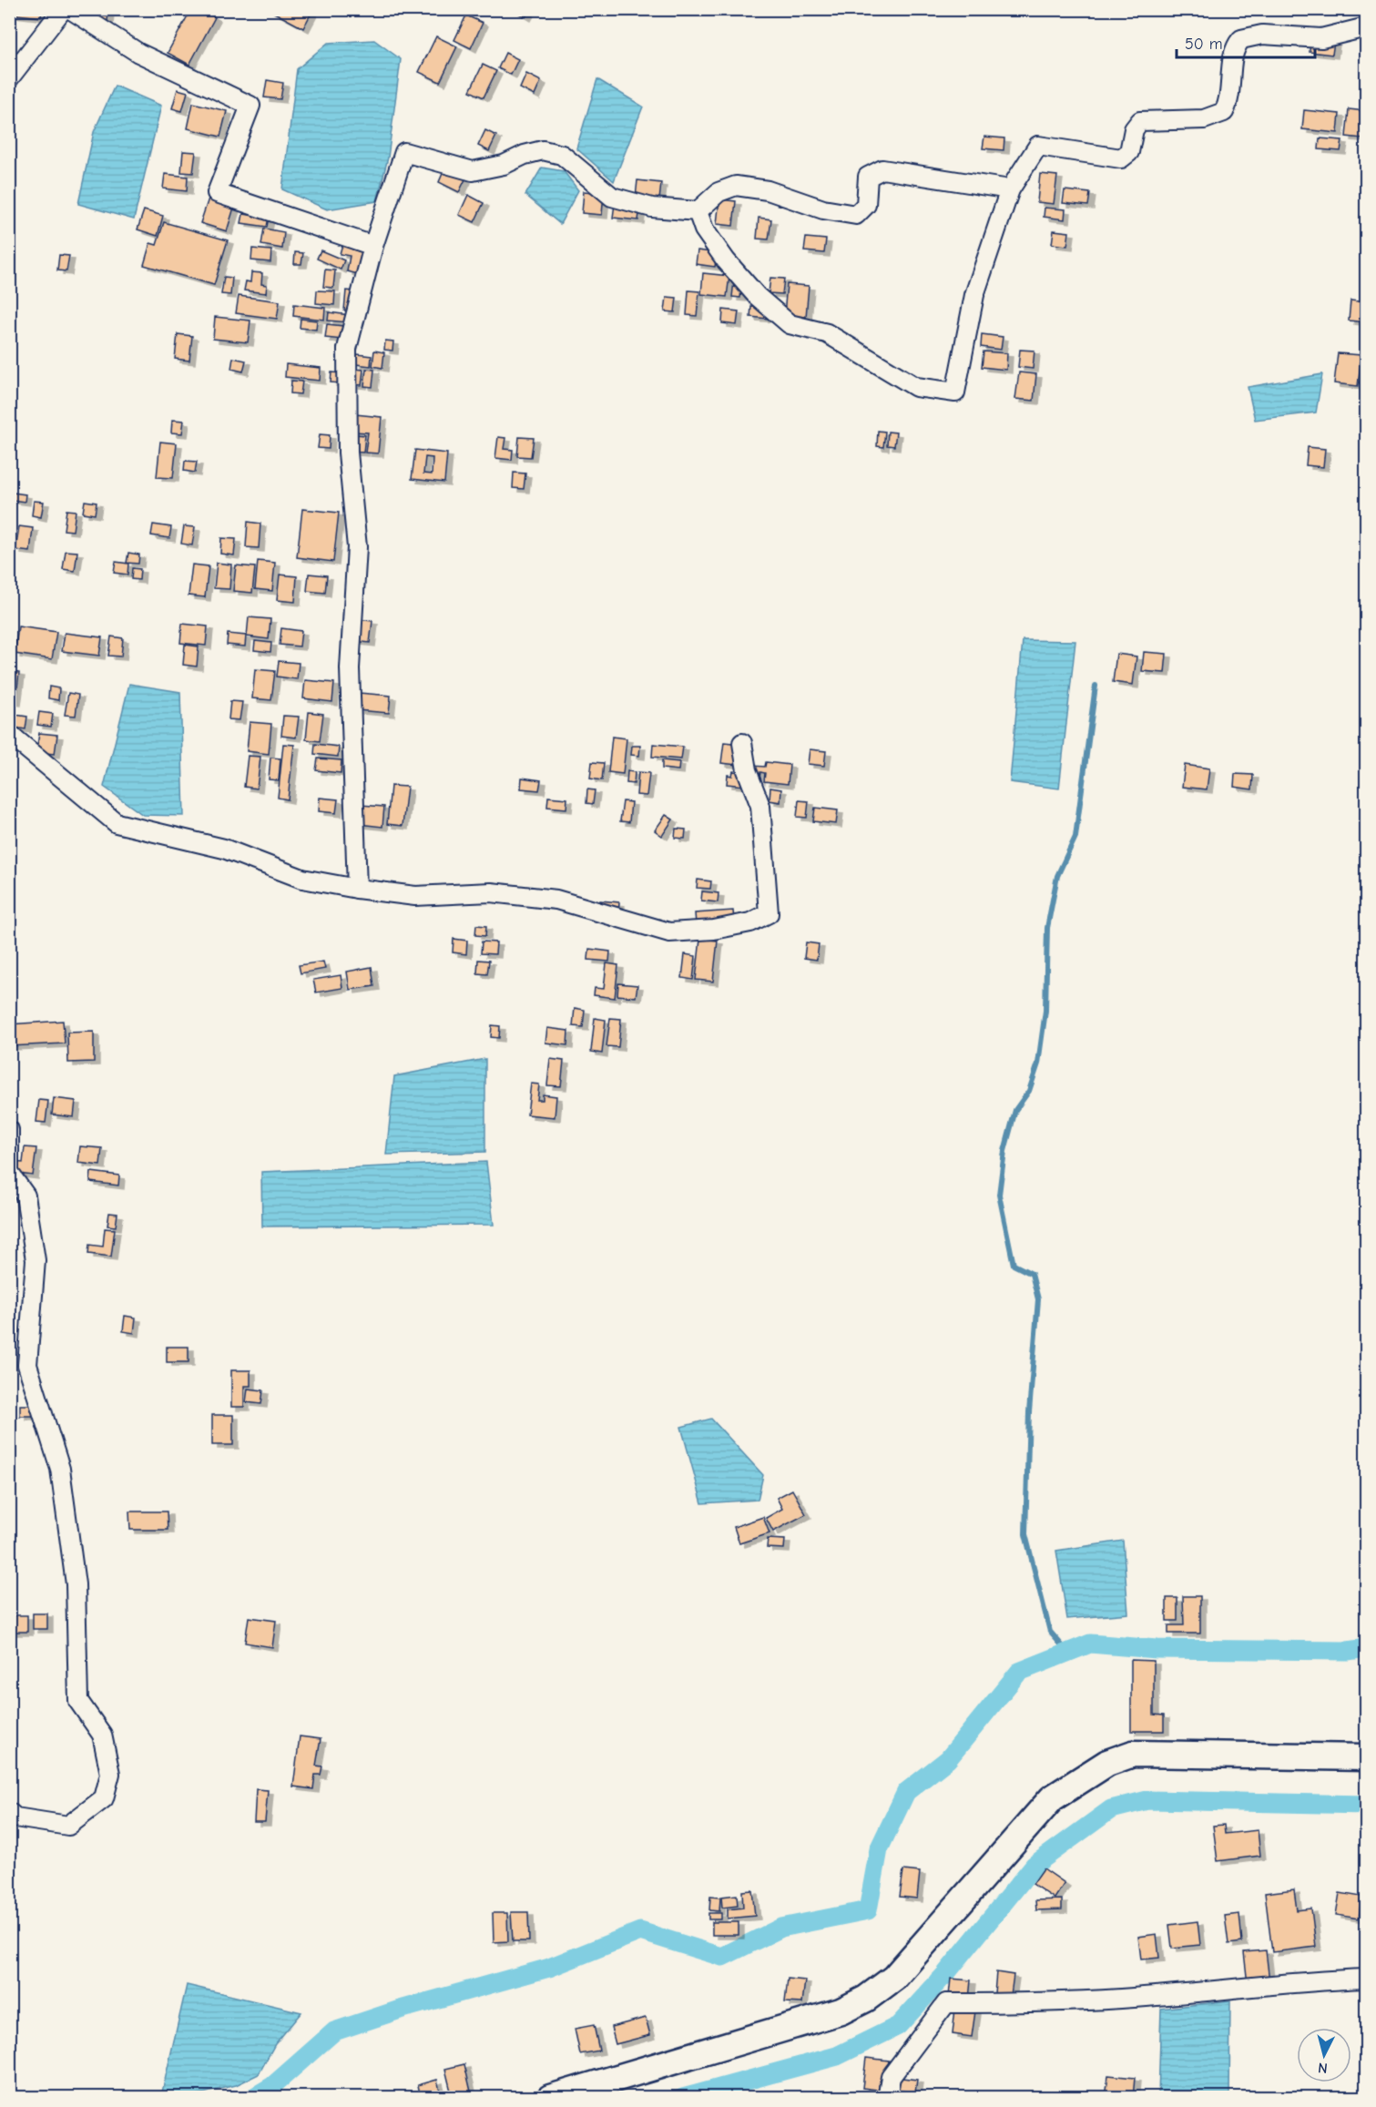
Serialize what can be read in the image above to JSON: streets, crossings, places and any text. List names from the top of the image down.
{
  "scale_bar": "50 m",
  "north": "bottom"
}
